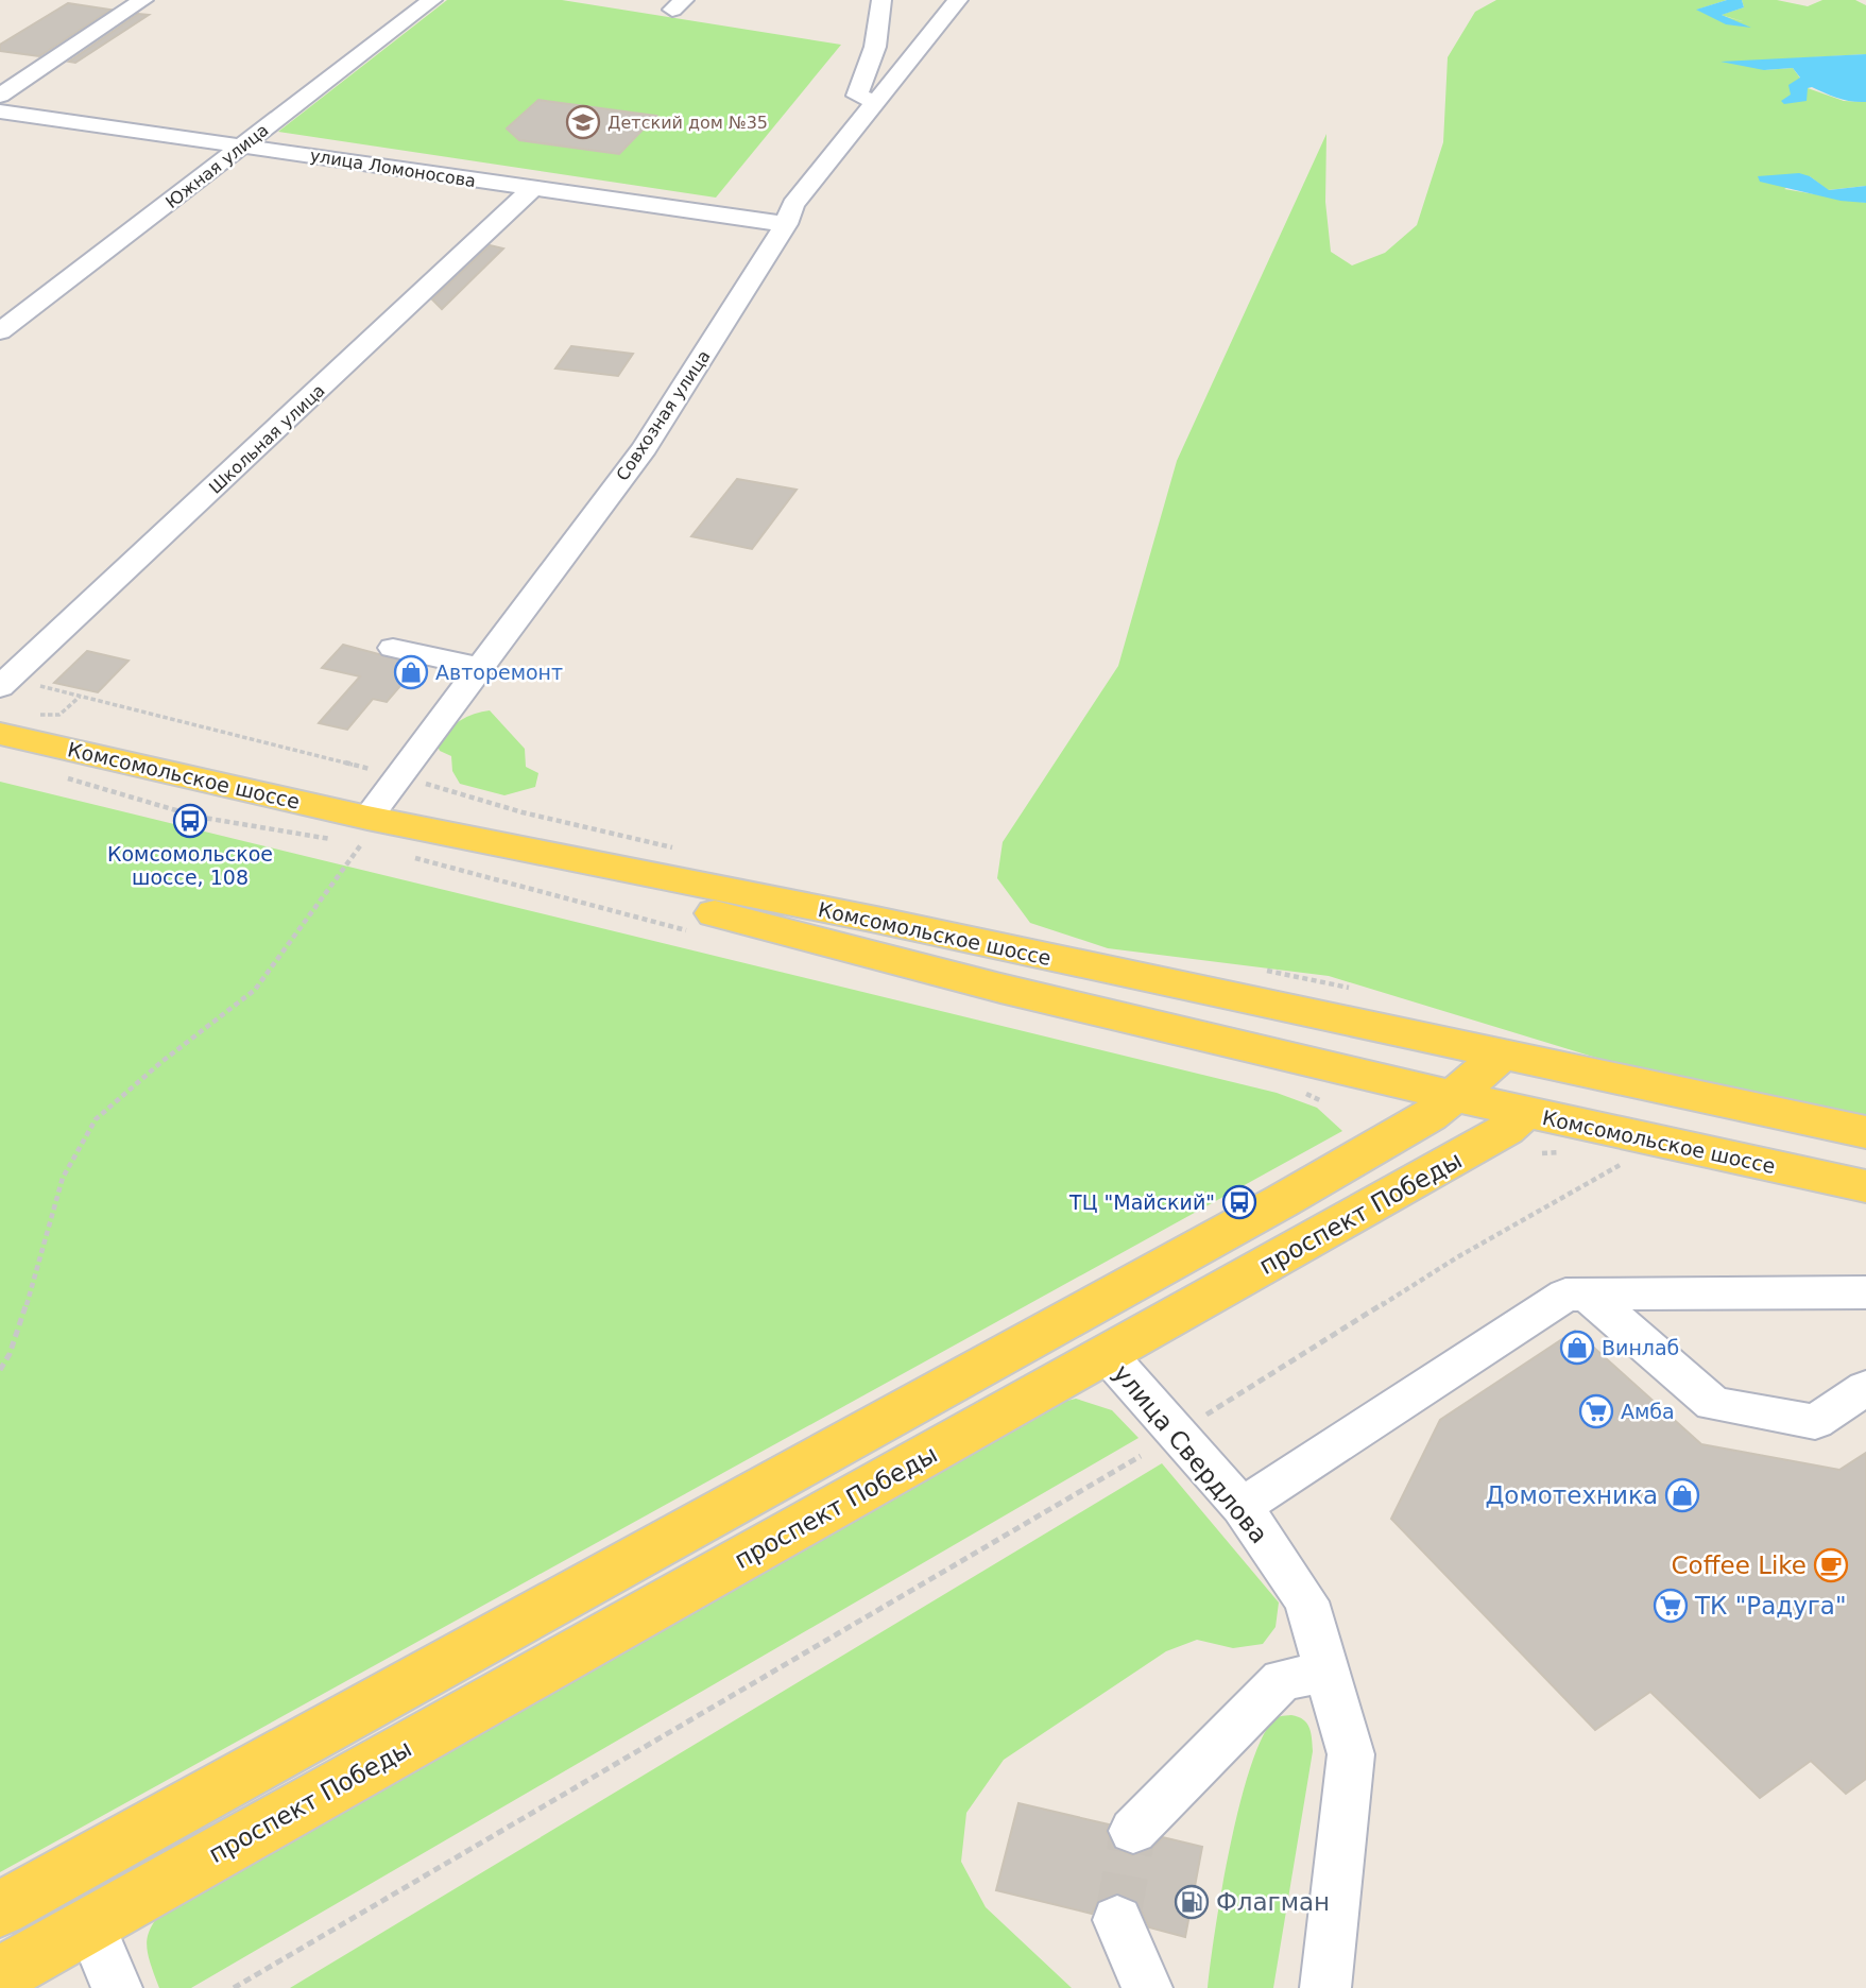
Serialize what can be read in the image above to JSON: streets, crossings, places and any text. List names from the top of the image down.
{
  "streets": {
    "main road": ["Комсомольское шоссе", "проспект Победы", "улица Свердлова"],
    "street": [
      "Южная улица",
      "улица Ломоносова",
      "Совхозная улица",
      "Школьная улица"
    ]
  },
  "crossings": [
    ["Южная улица", "улица Ломоносова"],
    ["улица Ломоносова", "Совхозная улица"],
    ["улица Ломоносова", "Школьная улица"],
    ["Совхозная улица", "Комсомольское шоссе"],
    ["Комсомольское шоссе", "проспект Победы"],
    ["проспект Победы", "улица Свердлова"]
  ],
  "places": {
    "school or university": ["Детский дом №35"],
    "shop": ["Авторемонт", "Винлаб", "Домотехника"],
    "bus stop": ["Комсомольское шоссе, 108", "ТЦ \"Майский\""],
    "supermarket": ["Амба", "ТК \"Радуга\""],
    "cafe": ["Coffee Like"],
    "fuel station": ["Флагман"]
  }
}
